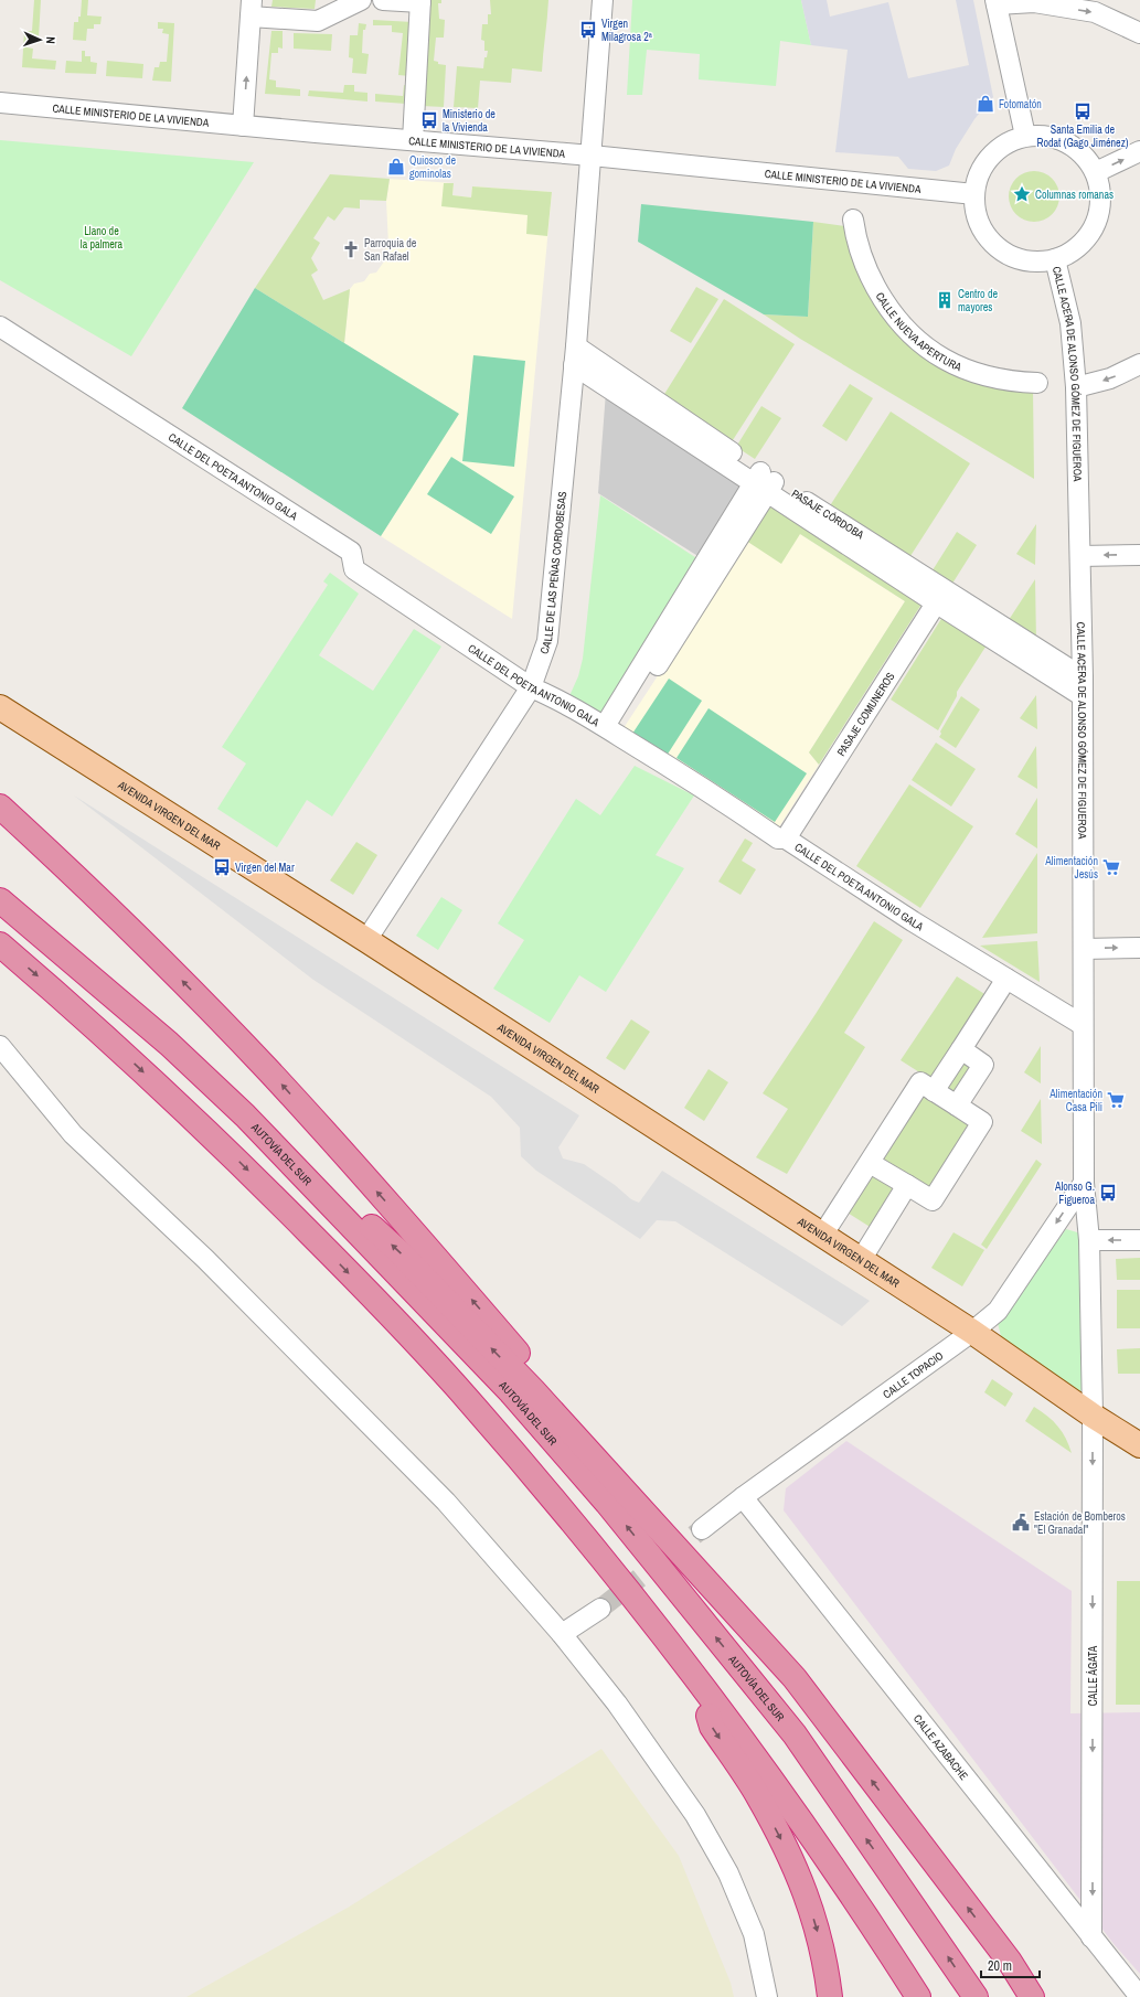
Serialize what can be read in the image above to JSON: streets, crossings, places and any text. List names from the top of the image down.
{
  "streets": {
    "highway": ["AUTOVÍA DEL SUR"],
    "main road": ["AVENIDA VIRGEN DEL MAR"],
    "street": [
      "CALLE MINISTERIO DE LA VIVIENDA",
      "CALLE NUEVA APERTURA",
      "CALLE ACERA DE ALONSO GÓMEZ DE FIGUEROA",
      "CALLE DEL POETA ANTONIO GALA",
      "PASAJE CÓRDOBA",
      "CALLE DE LAS PEÑAS CORDOBESAS",
      "PASAJE COMUNEROS",
      "CALLE TOPACIO",
      "CALLE ÁGATA",
      "CALLE AZABACHE"
    ]
  },
  "crossings": [
    ["CALLE MINISTERIO DE LA VIVIENDA", "CALLE ACERA DE ALONSO GÓMEZ DE FIGUEROA"],
    ["CALLE MINISTERIO DE LA VIVIENDA", "CALLE DE LAS PEÑAS CORDOBESAS"],
    ["CALLE ACERA DE ALONSO GÓMEZ DE FIGUEROA", "CALLE DEL POETA ANTONIO GALA"],
    ["CALLE ACERA DE ALONSO GÓMEZ DE FIGUEROA", "PASAJE CÓRDOBA"],
    ["CALLE ACERA DE ALONSO GÓMEZ DE FIGUEROA", "AVENIDA VIRGEN DEL MAR"],
    ["CALLE ACERA DE ALONSO GÓMEZ DE FIGUEROA", "CALLE TOPACIO"],
    ["CALLE ACERA DE ALONSO GÓMEZ DE FIGUEROA", "CALLE ÁGATA"],
    ["CALLE DEL POETA ANTONIO GALA", "CALLE DE LAS PEÑAS CORDOBESAS"],
    ["CALLE DEL POETA ANTONIO GALA", "PASAJE COMUNEROS"],
    ["PASAJE CÓRDOBA", "CALLE DE LAS PEÑAS CORDOBESAS"],
    ["PASAJE CÓRDOBA", "PASAJE COMUNEROS"],
    ["CALLE DE LAS PEÑAS CORDOBESAS", "AVENIDA VIRGEN DEL MAR"],
    ["AVENIDA VIRGEN DEL MAR", "CALLE TOPACIO"],
    ["AVENIDA VIRGEN DEL MAR", "CALLE ÁGATA"],
    ["CALLE TOPACIO", "CALLE AZABACHE"],
    ["CALLE ÁGATA", "CALLE AZABACHE"]
  ],
  "one_way": ["CALLE TOPACIO", "CALLE ÁGATA"],
  "parks": ["Llano de la palmera"],
  "places": {
    "bus stop": [
      "Virgen Milagrosa 2ª",
      "Santa Emilia de Rodat (Gago Jiménez)",
      "Ministerio de la Vivienda",
      "Virgen del Mar",
      "Alonso G. Figueroa"
    ],
    "shop": ["Fotomatón", "Quiosco de gominolas"],
    "place": ["Columnas romanas"],
    "church": ["Parroquia de San Rafael"],
    "building": ["Centro de mayores"],
    "supermarket": ["Alimentación Jesús", "Alimentación Casa Pili"],
    "public building": ["Estación de Bomberos \"El Granadal\""]
  },
  "scale_bar": "20 m",
  "north": "right"
}
